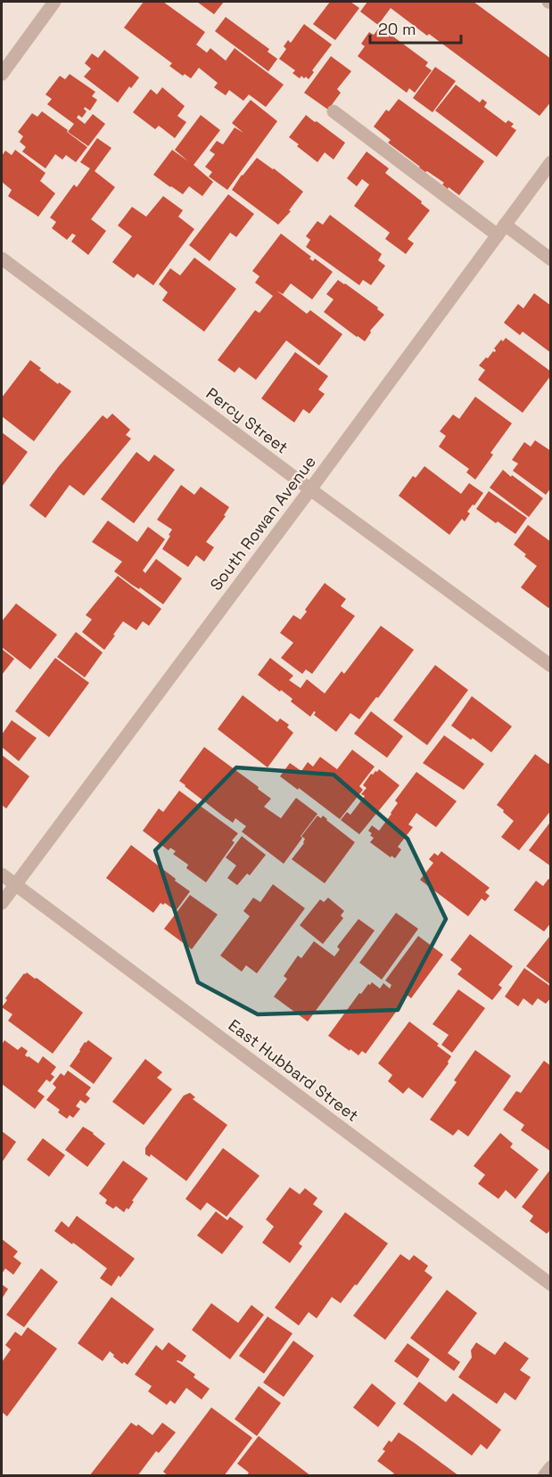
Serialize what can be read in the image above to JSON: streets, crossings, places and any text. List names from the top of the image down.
{
  "streets": {
    "street": ["Percy Street", "South Rowan Avenue", "East Hubbard Street"]
  },
  "crossings": [
    ["Percy Street", "South Rowan Avenue"],
    ["South Rowan Avenue", "East Hubbard Street"]
  ],
  "scale_bar": "20 m"
}
